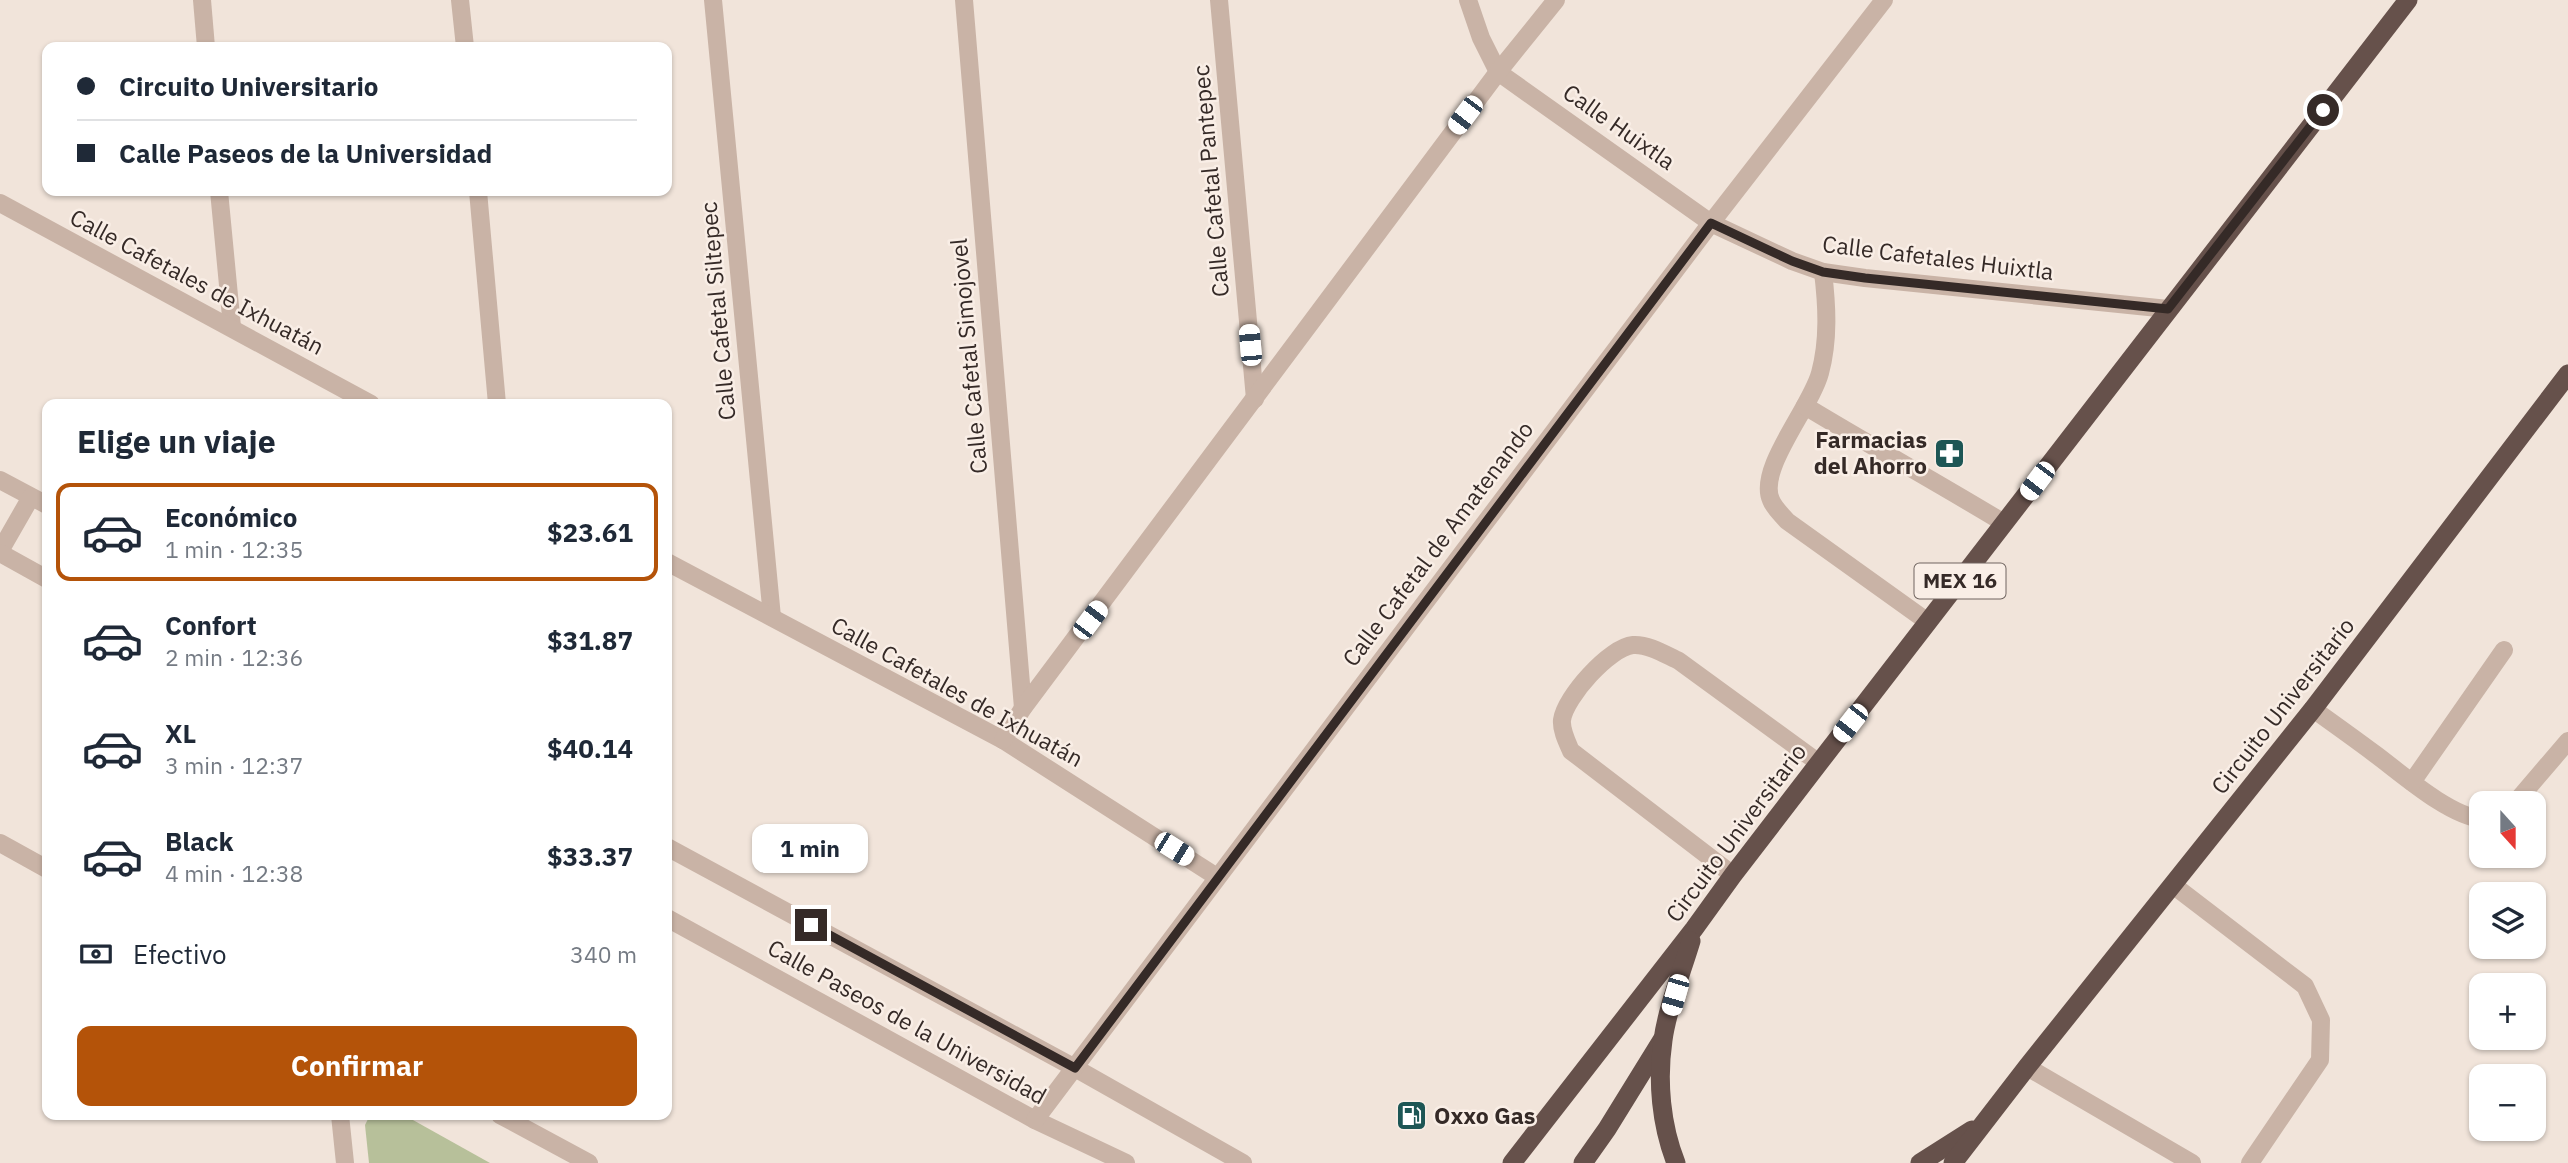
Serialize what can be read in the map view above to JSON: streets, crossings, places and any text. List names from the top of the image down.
{
  "streets": {
    "highway": ["MEX 16", "Circuito Universitario"],
    "street": [
      "Calle Huixtla",
      "Calle Cafetal Pantepec",
      "Calle Cafetales Huixtla",
      "Calle Cafetales de Ixhuatán",
      "Calle Cafetal Siltepec",
      "Calle Cafetal Simojovel",
      "Calle Cafetal de Amatenando",
      "Calle Paseos de la Universidad"
    ]
  },
  "crossings": [
    ["Calle Huixtla", "Calle Cafetales Huixtla"],
    ["Calle Huixtla", "Calle Cafetal de Amatenando"],
    ["Calle Cafetales Huixtla", "Calle Cafetal de Amatenando"],
    ["Calle Cafetales Huixtla", "Circuito Universitario"],
    ["Calle Cafetales de Ixhuatán", "Calle Cafetal Siltepec"],
    ["Calle Cafetales de Ixhuatán", "Calle Cafetal de Amatenando"],
    ["Calle Cafetal de Amatenando", "Calle Paseos de la Universidad"]
  ],
  "places": {
    "pharmacy": ["Farmacias del Ahorro"],
    "fuel station": ["Oxxo Gas"]
  },
  "north": "bottom",
  "page": {
    "banner": ["Circuito Universitario", "Calle Paseos de la Universidad"],
    "heading": "Elige un viaje",
    "list": [
      {
        "name": "Económico",
        "note": "1 min · 12:35",
        "value": "$23.61"
      },
      {
        "name": "Confort",
        "note": "2 min · 12:36",
        "value": "$31.87"
      },
      {
        "name": "XL",
        "note": "3 min · 12:37",
        "value": "$40.14"
      },
      {
        "name": "Black",
        "note": "4 min · 12:38",
        "value": "$33.37"
      }
    ],
    "map_buttons": ["+", "−"],
    "bubble": "1 min",
    "pay": ["Efectivo", "340 m"],
    "buttons": "Confirmar"
  }
}
